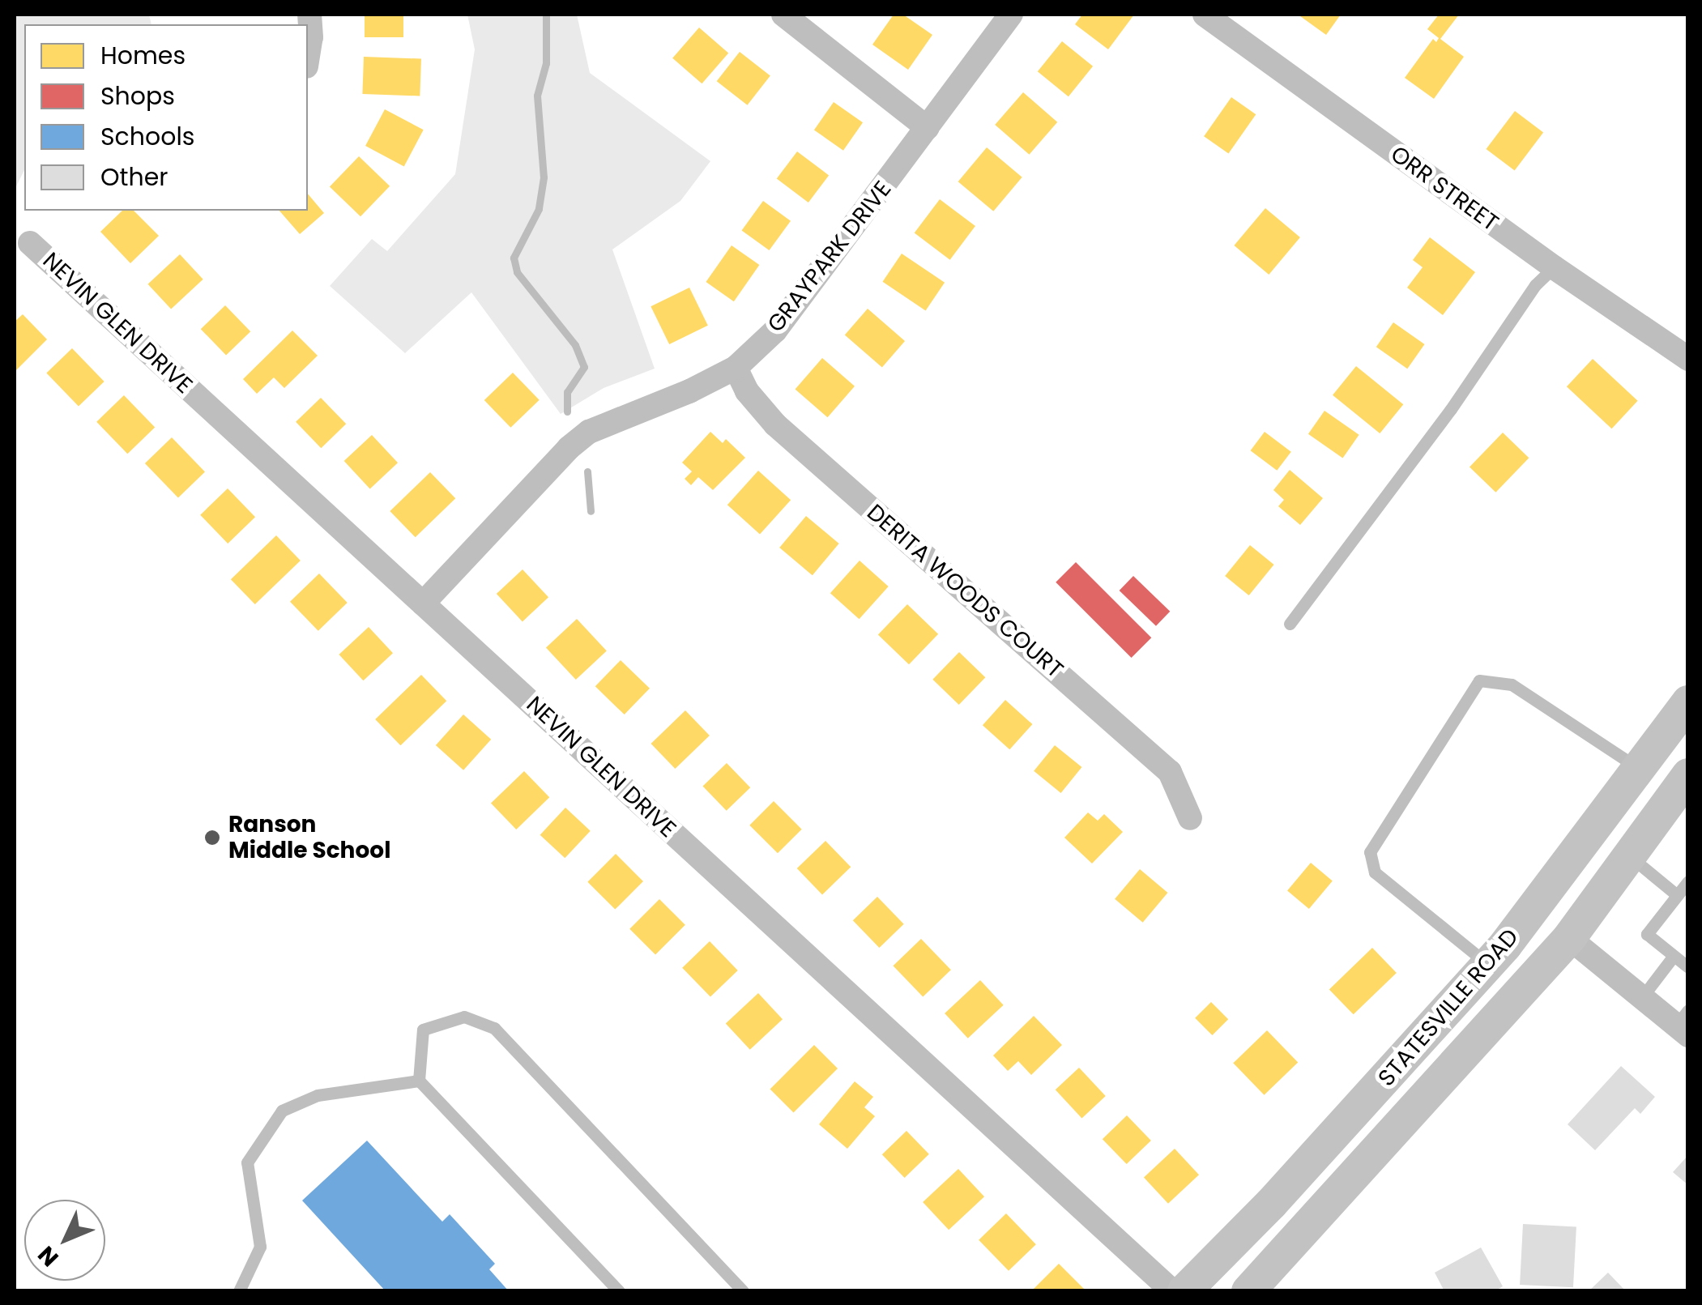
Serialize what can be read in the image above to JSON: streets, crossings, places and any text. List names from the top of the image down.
{
  "streets": {
    "main road": ["STATESVILLE ROAD"],
    "street": [
      "ORR STREET",
      "GRAYPARK DRIVE",
      "NEVIN GLEN DRIVE",
      "DERITA WOODS COURT"
    ]
  },
  "crossings": [
    ["GRAYPARK DRIVE", "NEVIN GLEN DRIVE"],
    ["GRAYPARK DRIVE", "DERITA WOODS COURT"]
  ],
  "places": ["Ranson Middle School"],
  "legend": [
    "Homes",
    "Shops",
    "Schools",
    "Other"
  ],
  "north": "bottom left"
}
